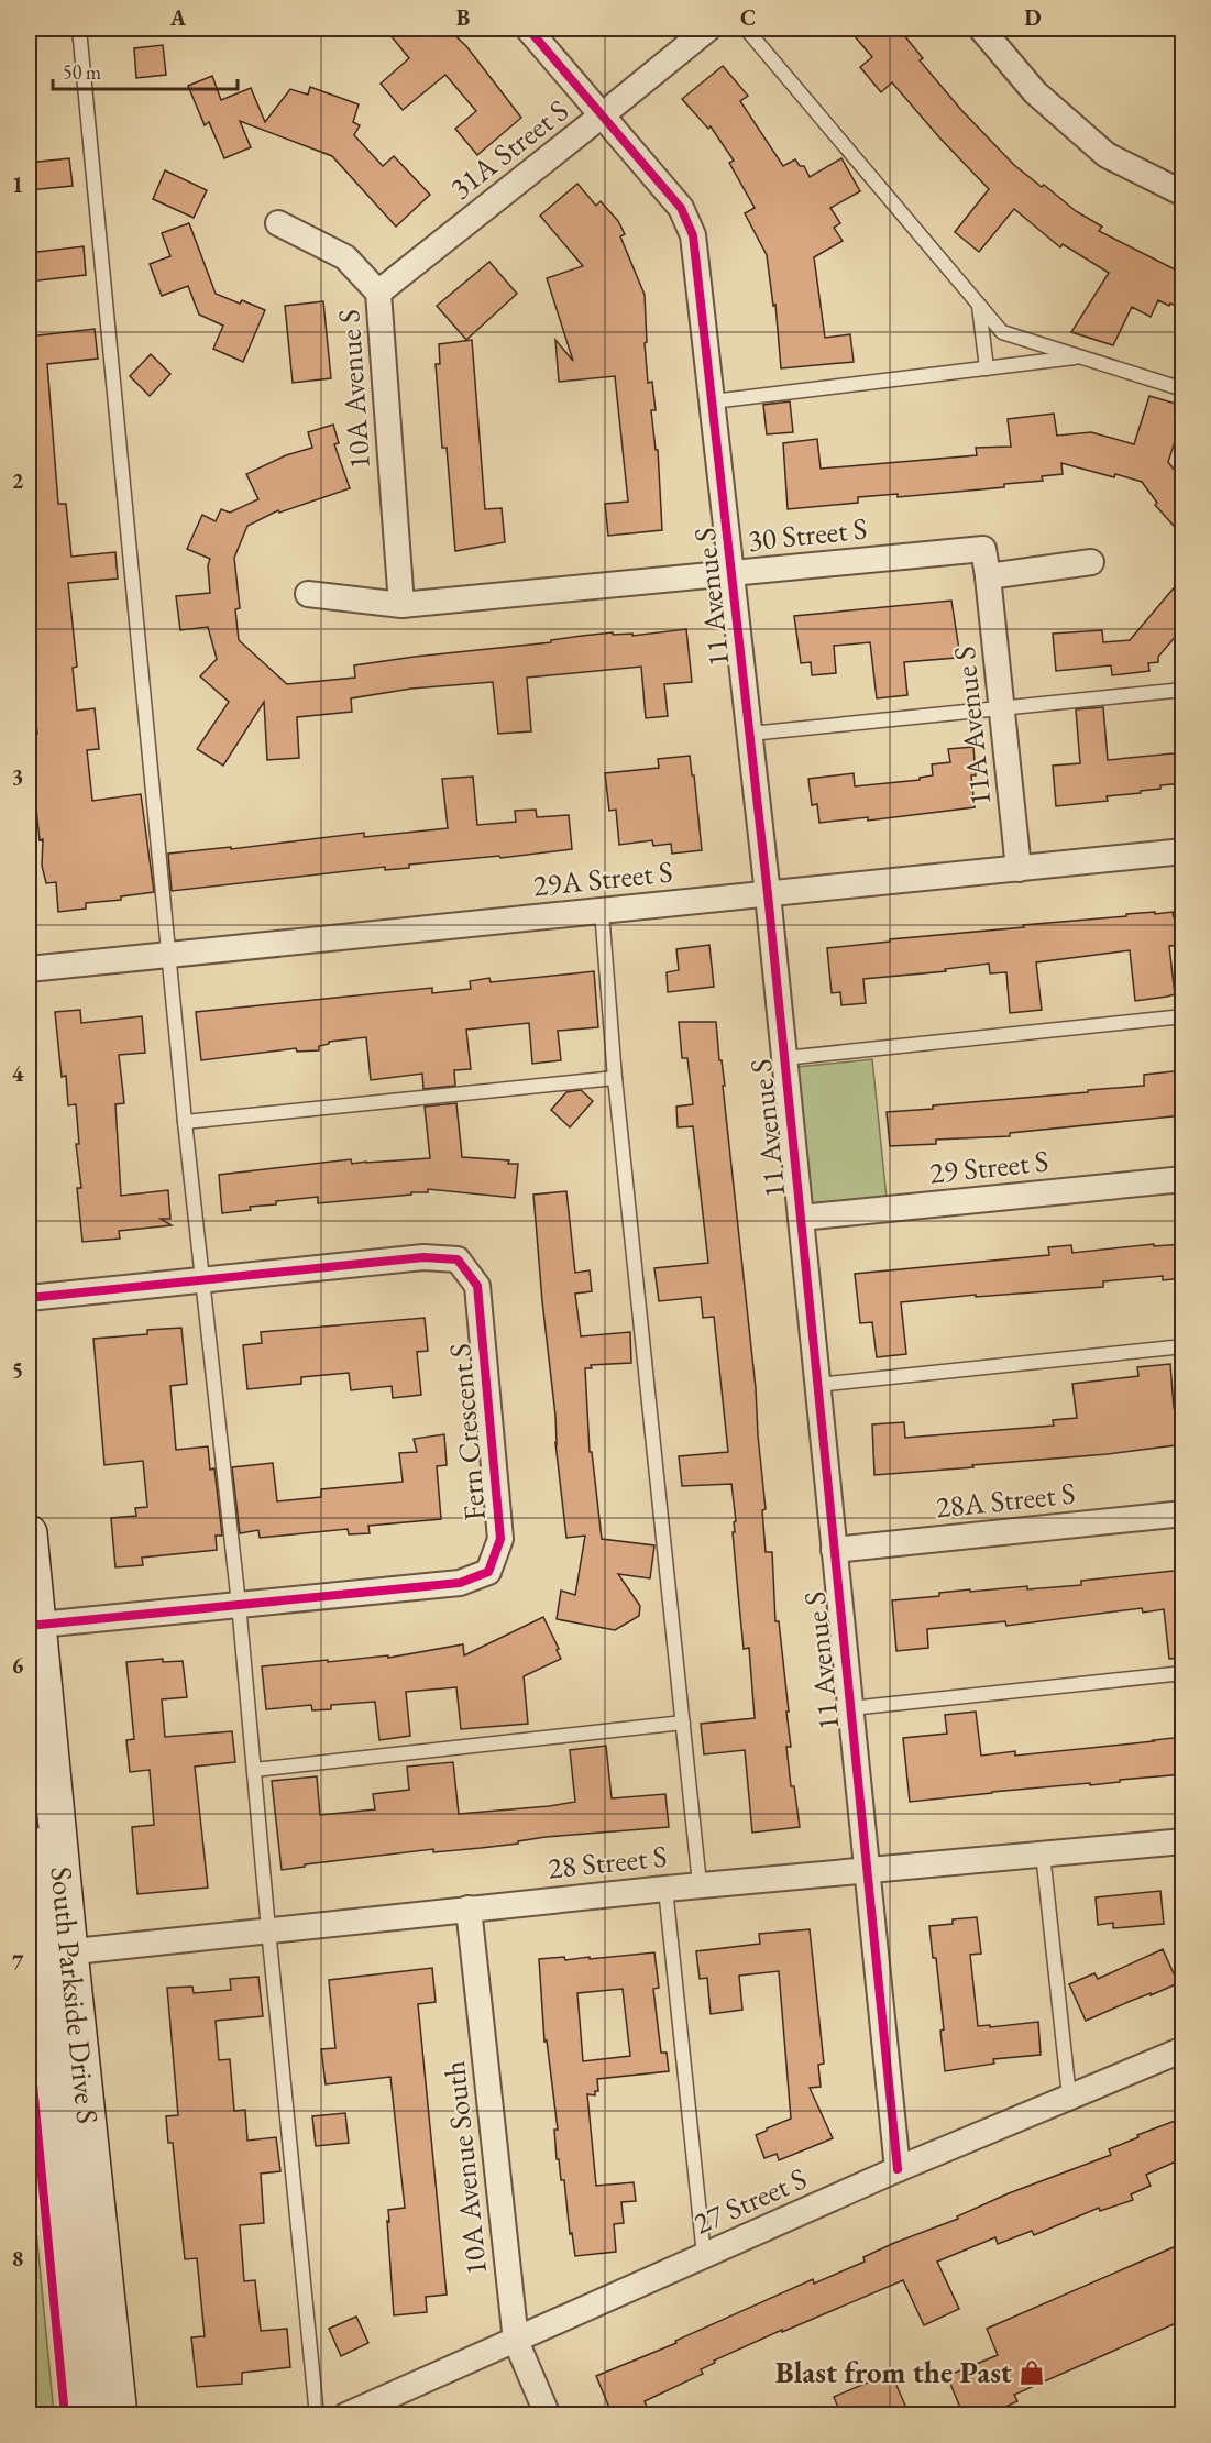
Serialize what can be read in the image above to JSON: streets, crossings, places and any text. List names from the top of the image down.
{
  "streets": {
    "main road": ["South Parkside Drive S"],
    "street": [
      "31A Street S",
      "10A Avenue S",
      "30 Street S",
      "11 Avenue S",
      "11A Avenue S",
      "29A Street S",
      "29 Street S",
      "Fern Crescent S",
      "28A Street S",
      "28 Street S",
      "10A Avenue South",
      "27 Street S"
    ]
  },
  "crossings": [
    ["31A Street S", "10A Avenue S"],
    ["31A Street S", "11 Avenue S"],
    ["10A Avenue S", "30 Street S"],
    ["30 Street S", "11 Avenue S"],
    ["30 Street S", "11A Avenue S"],
    ["11 Avenue S", "29A Street S"],
    ["11 Avenue S", "29 Street S"],
    ["11 Avenue S", "28A Street S"],
    ["11 Avenue S", "28 Street S"],
    ["11 Avenue S", "27 Street S"],
    ["11A Avenue S", "29A Street S"],
    ["Fern Crescent S", "South Parkside Drive S"],
    ["28 Street S", "South Parkside Drive S"],
    ["28 Street S", "10A Avenue South"],
    ["10A Avenue South", "27 Street S"]
  ],
  "places": {
    "shop": ["Blast from the Past"]
  },
  "scale_bar": "50 m",
  "grid": {
    "columns": [
      "A",
      "B",
      "C",
      "D"
    ],
    "rows": [
      "1",
      "2",
      "3",
      "4",
      "5",
      "6",
      "7",
      "8"
    ]
  }
}
